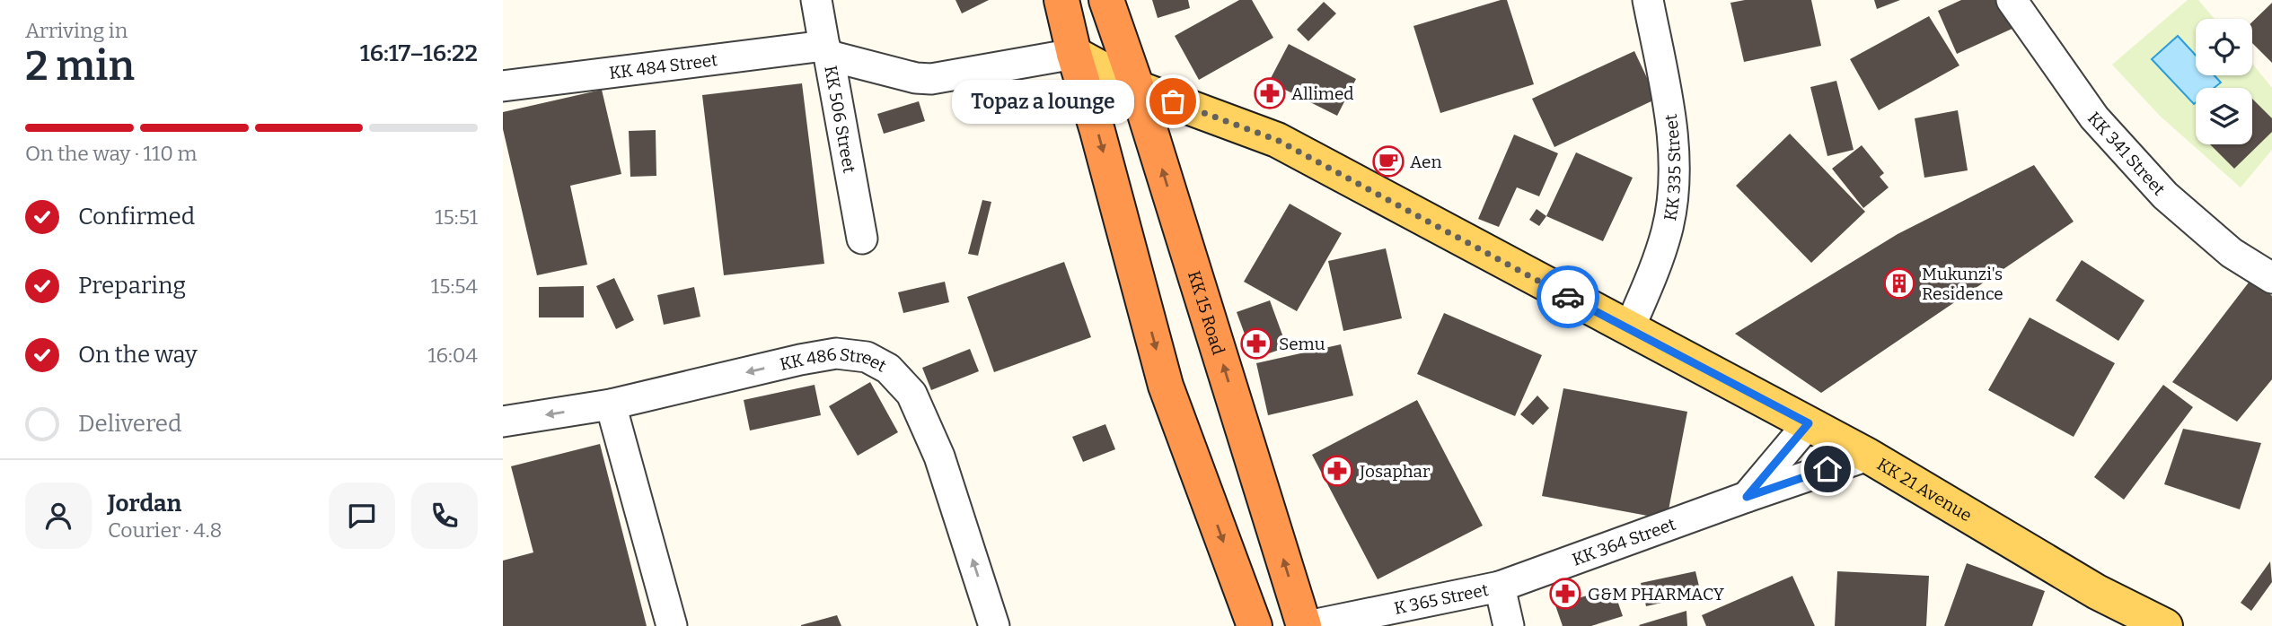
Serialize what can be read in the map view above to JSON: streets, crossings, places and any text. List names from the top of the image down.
{
  "streets": {
    "highway": ["KK 15 Road"],
    "main road": ["KK 21 Avenue"],
    "street": [
      "KK 484 Street",
      "KK 506 Street",
      "KK 341 Street",
      "KK 335 Street",
      "KK 486 Street",
      "KK 364 Street",
      "K 365 Street"
    ]
  },
  "crossings": [
    ["KK 484 Street", "KK 506 Street"],
    ["KK 484 Street", "KK 21 Avenue"],
    ["KK 335 Street", "KK 21 Avenue"],
    ["KK 15 Road", "KK 21 Avenue"],
    ["KK 15 Road", "K 365 Street"],
    ["KK 21 Avenue", "KK 364 Street"],
    ["KK 364 Street", "K 365 Street"]
  ],
  "places": {
    "pharmacy": [
      "Allimed",
      "Semu",
      "Josaphar",
      "G&M PHARMACY"
    ],
    "other": ["Topaz a lounge"],
    "cafe": ["Aen"],
    "building": ["Mukunzi's Residence"]
  },
  "page": {
    "heading": ["2 min", "Arriving in", "16:17–16:22"],
    "panel": ["Jordan", "Courier · 4.8"],
    "bubble": "Topaz a lounge",
    "bar": "On the way · 110 m",
    "list": [
      ["Confirmed", "15:51"],
      ["Preparing", "15:54"],
      ["On the way", "16:04"],
      "Delivered"
    ]
  }
}
